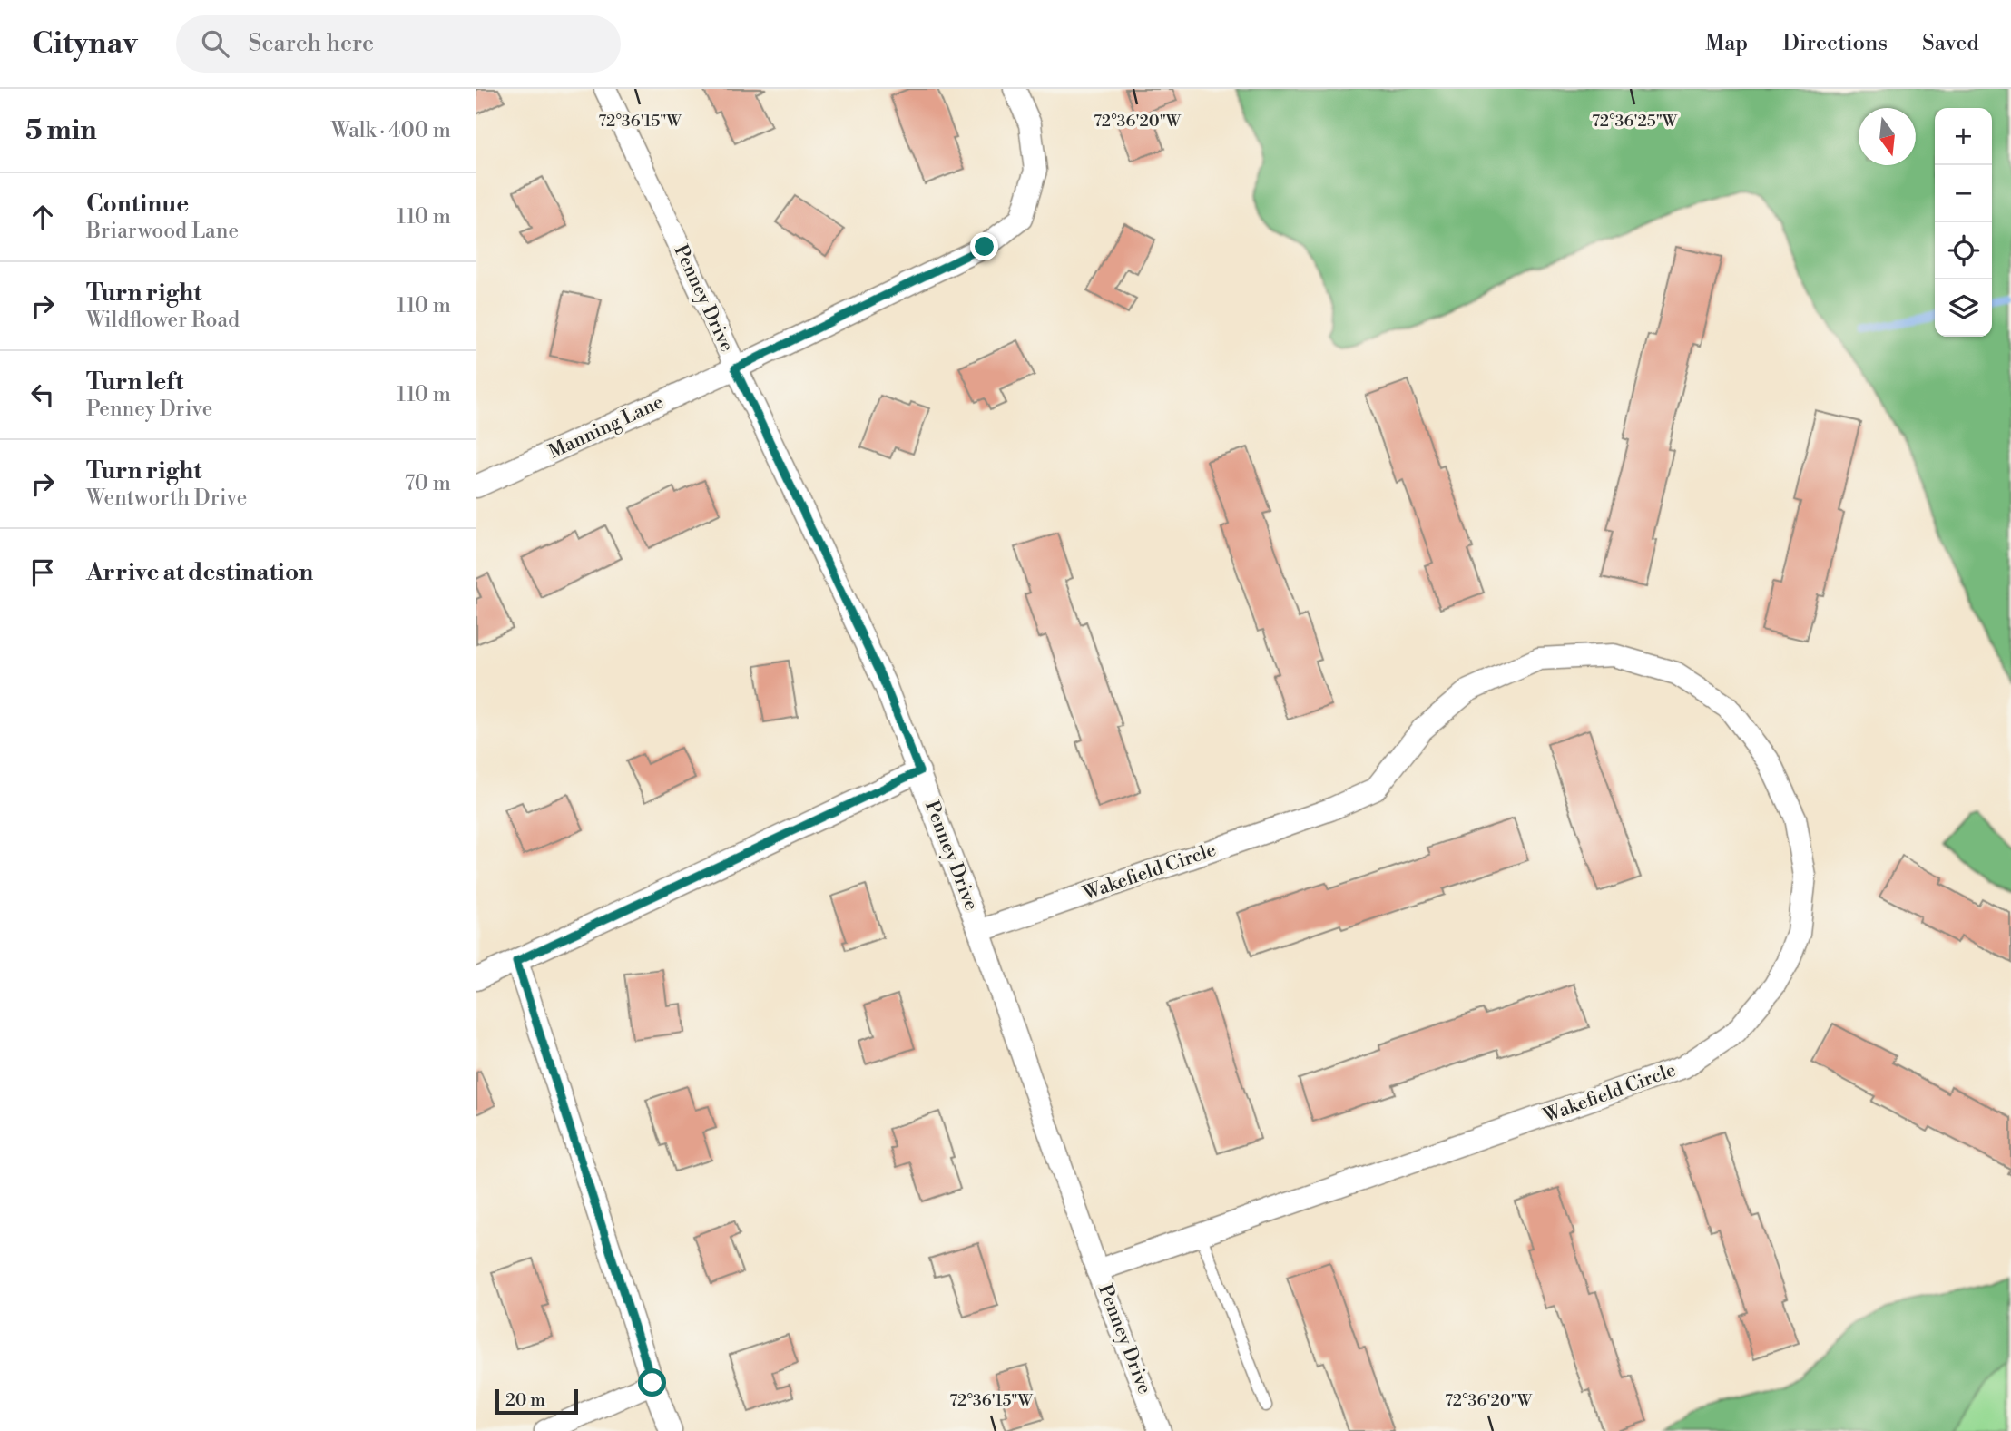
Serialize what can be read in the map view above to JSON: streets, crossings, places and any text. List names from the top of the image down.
{
  "streets": {
    "street": ["Penney Drive", "Manning Lane", "Wakefield Circle"]
  },
  "crossings": [
    ["Penney Drive", "Manning Lane"],
    ["Penney Drive", "Wakefield Circle"]
  ],
  "scale_bar": "20 m",
  "north": "bottom",
  "page": {
    "header": "Citynav",
    "search": "Search here",
    "nav": ["Map", "Directions", "Saved"],
    "heading": ["5 min", "Walk · 400 m"],
    "map_buttons": ["+", "−"],
    "list": [
      ["Continue", "Briarwood Lane", "110 m"],
      ["Turn right", "Wildflower Road", "110 m"],
      ["Turn left", "Penney Drive", "110 m"],
      ["Turn right", "Wentworth Drive", "70 m"],
      "Arrive at destination"
    ],
    "scale": "20 m"
  },
  "coordinates": ["72°36'15\"W", "72°36'20\"W", "72°36'25\"W"]
}
